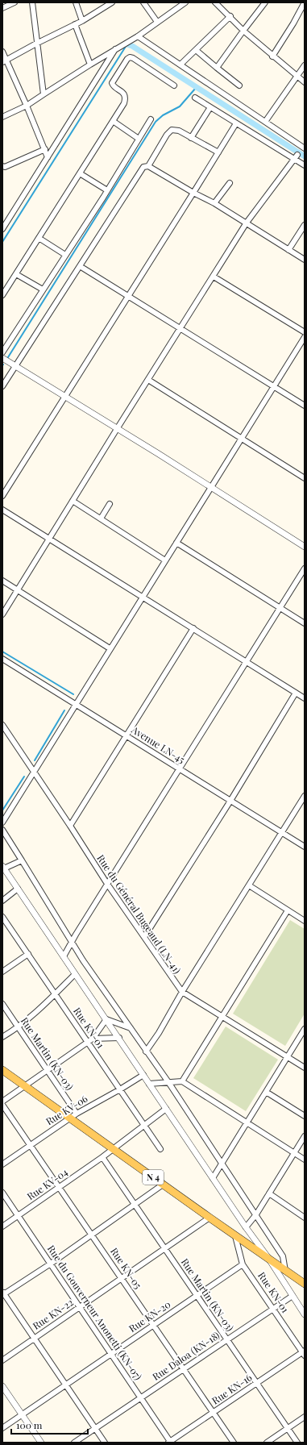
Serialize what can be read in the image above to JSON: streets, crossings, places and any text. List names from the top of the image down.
{
  "streets": {
    "main road": ["N 4"],
    "street": [
      "Avenue LN-45",
      "Rue du Général Bugeaud (LN-41)",
      "Rue KN-01",
      "Rue Martin (KN-03)",
      "Rue KV-06",
      "Rue KV-04",
      "Rue KN-05",
      "Rue du Gouverneur Anonetti (KN-07)",
      "Rue KN-22",
      "Rue KN-20",
      "Rue Daloa (KN-18)",
      "Rue KN-16"
    ]
  },
  "crossings": [
    ["Rue KN-01", "Rue KV-06"],
    ["Rue KN-01", "N 4"],
    ["Rue KN-01", "Rue KV-04"],
    ["Rue KN-01", "Rue KN-20"],
    ["Rue KN-01", "Rue Daloa (KN-18)"],
    ["Rue KN-01", "Rue KN-16"],
    ["Rue Martin (KN-03)", "Rue KV-06"],
    ["Rue Martin (KN-03)", "N 4"],
    ["Rue Martin (KN-03)", "Rue KV-04"],
    ["Rue Martin (KN-03)", "Rue KN-22"],
    ["Rue Martin (KN-03)", "Rue KN-20"],
    ["Rue Martin (KN-03)", "Rue Daloa (KN-18)"],
    ["Rue Martin (KN-03)", "Rue KN-16"],
    ["Rue KV-06", "N 4"],
    ["Rue KV-06", "Rue KN-05"],
    ["N 4", "Rue KV-04"],
    ["N 4", "Rue KN-22"],
    ["Rue KV-04", "Rue KN-05"],
    ["Rue KV-04", "Rue du Gouverneur Anonetti (KN-07)"],
    ["Rue KN-05", "Rue KN-22"],
    ["Rue KN-05", "Rue KN-20"],
    ["Rue KN-05", "Rue Daloa (KN-18)"],
    ["Rue KN-05", "Rue KN-16"],
    ["Rue du Gouverneur Anonetti (KN-07)", "Rue KN-22"],
    ["Rue du Gouverneur Anonetti (KN-07)", "Rue KN-20"],
    ["Rue du Gouverneur Anonetti (KN-07)", "Rue Daloa (KN-18)"],
    ["Rue du Gouverneur Anonetti (KN-07)", "Rue KN-16"]
  ],
  "scale_bar": "100 m"
}
